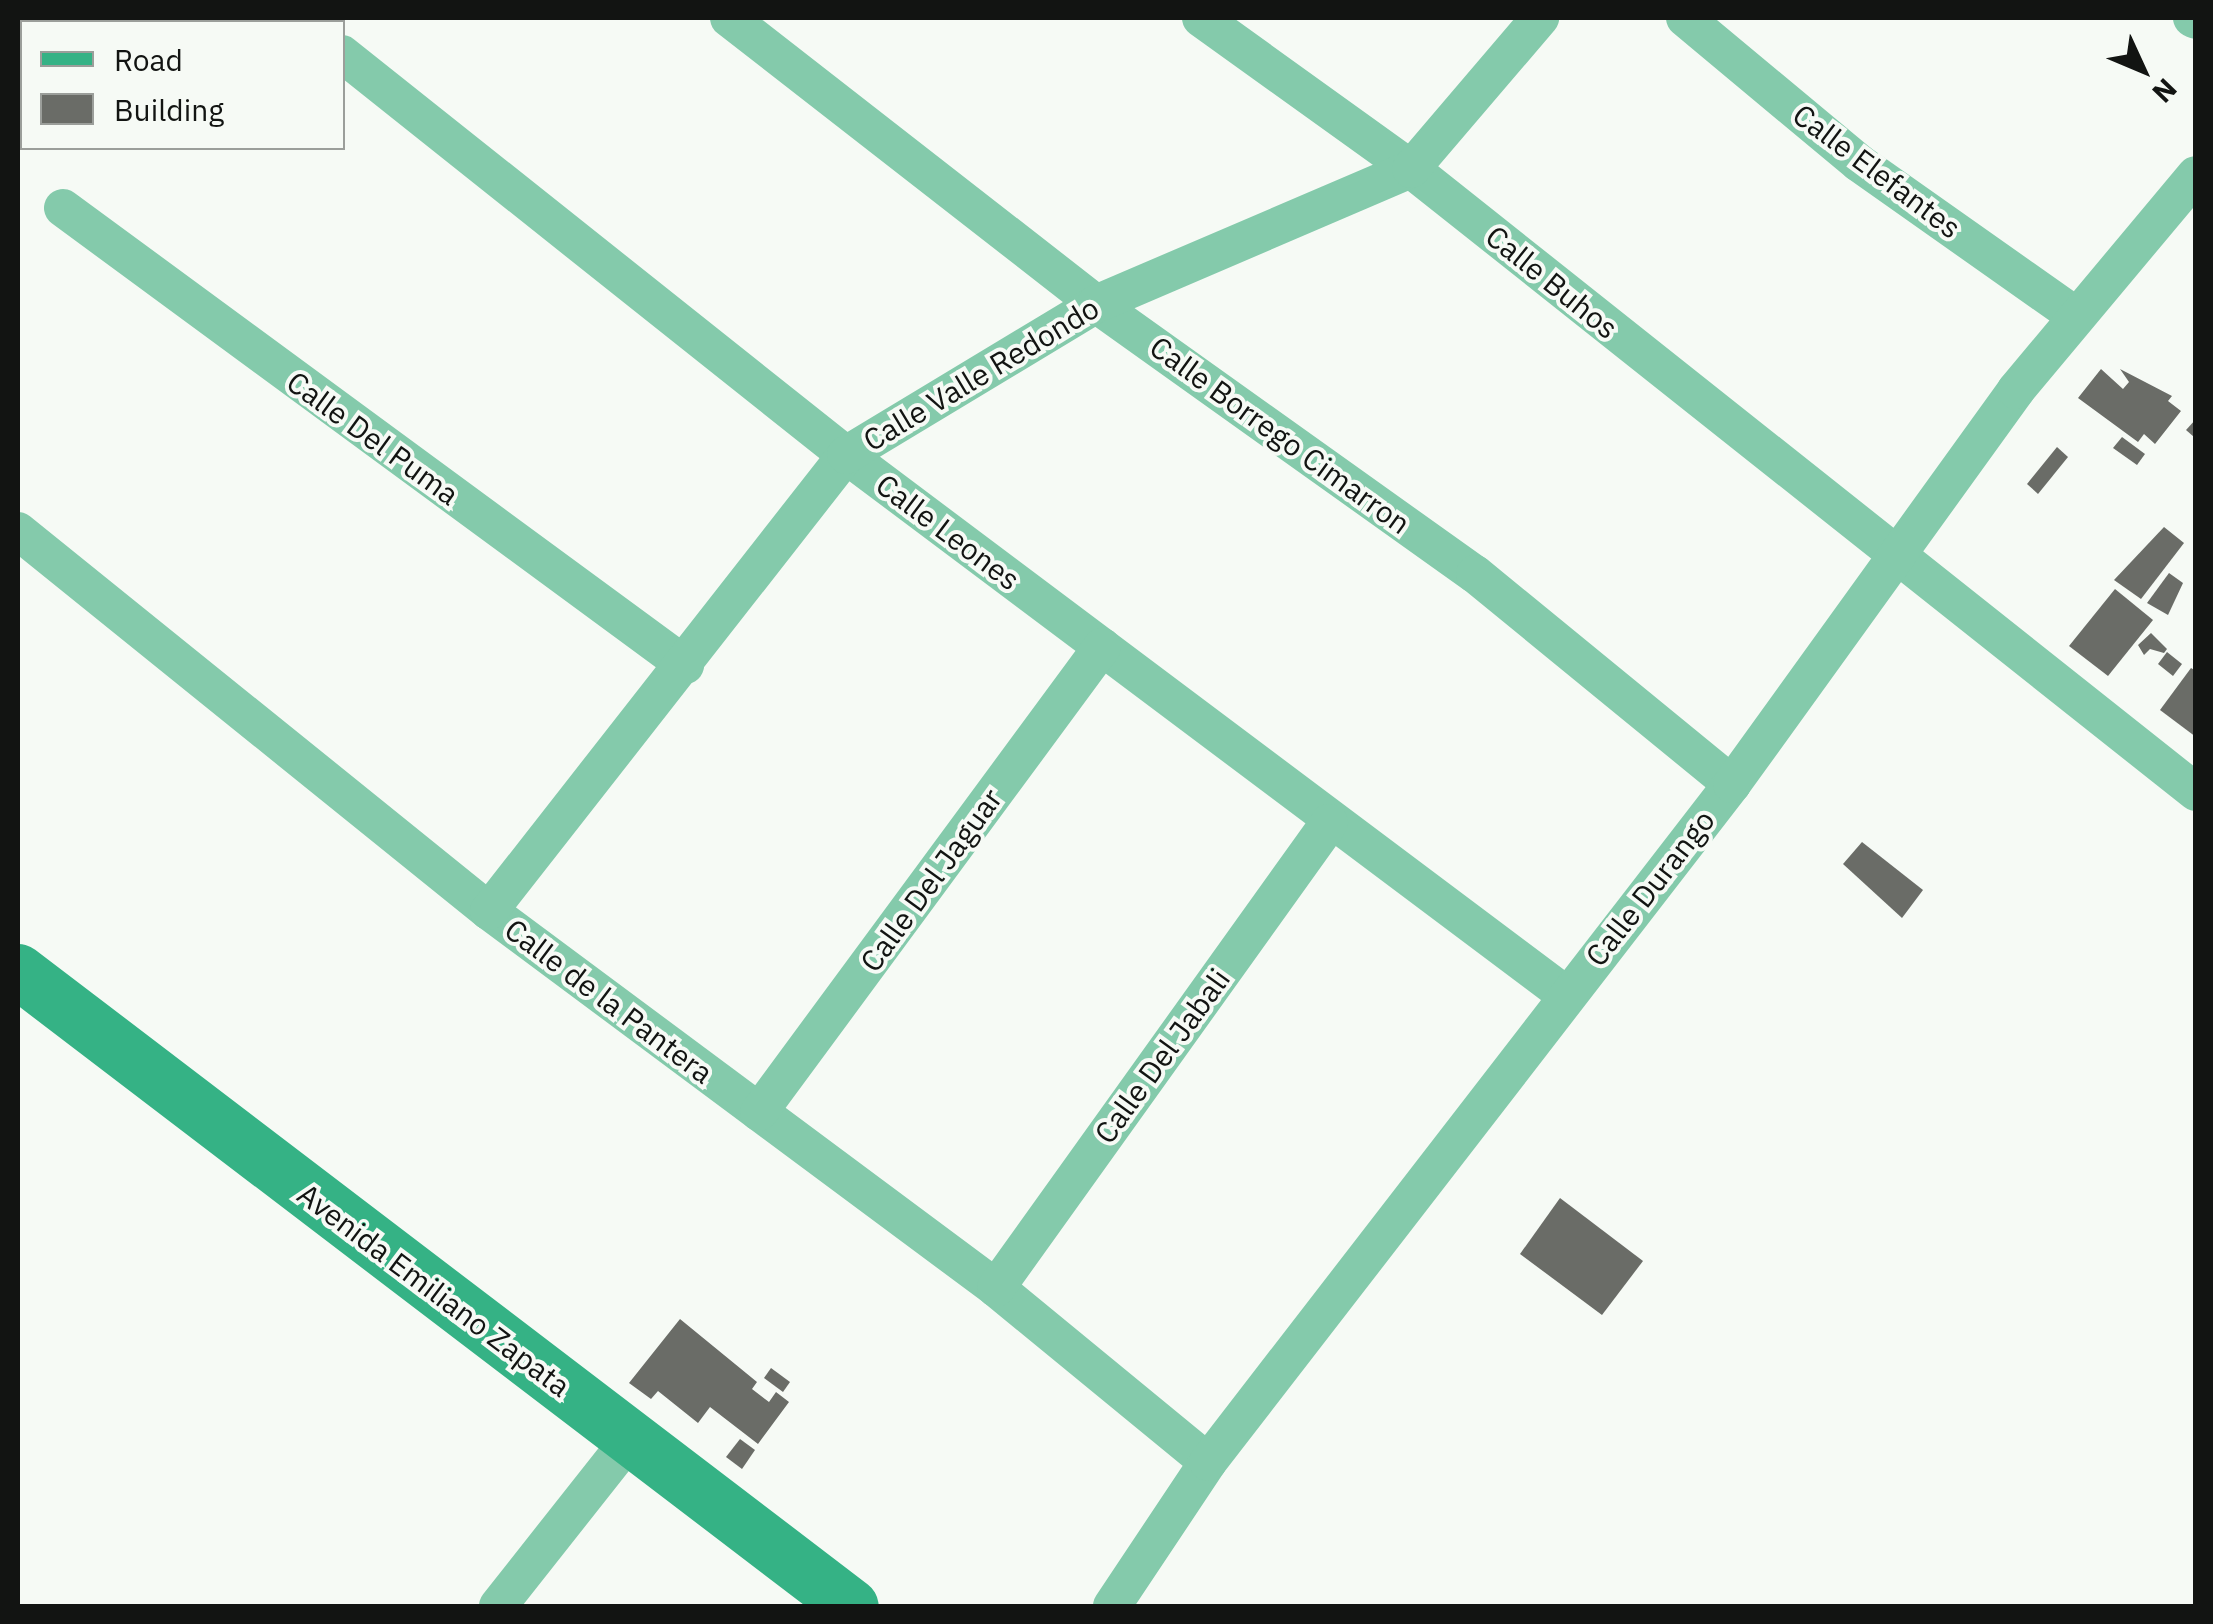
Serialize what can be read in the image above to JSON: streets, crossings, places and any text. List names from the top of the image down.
{
  "streets": {
    "main road": ["Avenida Emiliano Zapata"],
    "street": [
      "Calle Elefantes",
      "Calle Buhos",
      "Calle Valle Redondo",
      "Calle Borrego Cimarron",
      "Calle Del Puma",
      "Calle Leones",
      "Calle Del Jaguar",
      "Calle Durango",
      "Calle de la Pantera",
      "Calle Del Jabali"
    ]
  },
  "crossings": [
    ["Calle Elefantes", "Calle Durango"],
    ["Calle Buhos", "Calle Valle Redondo"],
    ["Calle Buhos", "Calle Durango"],
    ["Calle Valle Redondo", "Calle Borrego Cimarron"],
    ["Calle Valle Redondo", "Calle Del Puma"],
    ["Calle Valle Redondo", "Calle Leones"],
    ["Calle Valle Redondo", "Calle de la Pantera"],
    ["Calle Borrego Cimarron", "Calle Durango"],
    ["Calle Leones", "Calle Del Jaguar"],
    ["Calle Leones", "Calle Durango"],
    ["Calle Leones", "Calle Del Jabali"],
    ["Calle Del Jaguar", "Calle de la Pantera"],
    ["Calle Durango", "Calle de la Pantera"],
    ["Calle de la Pantera", "Calle Del Jabali"]
  ],
  "legend": ["Road", "Building"],
  "north": "bottom right"
}
